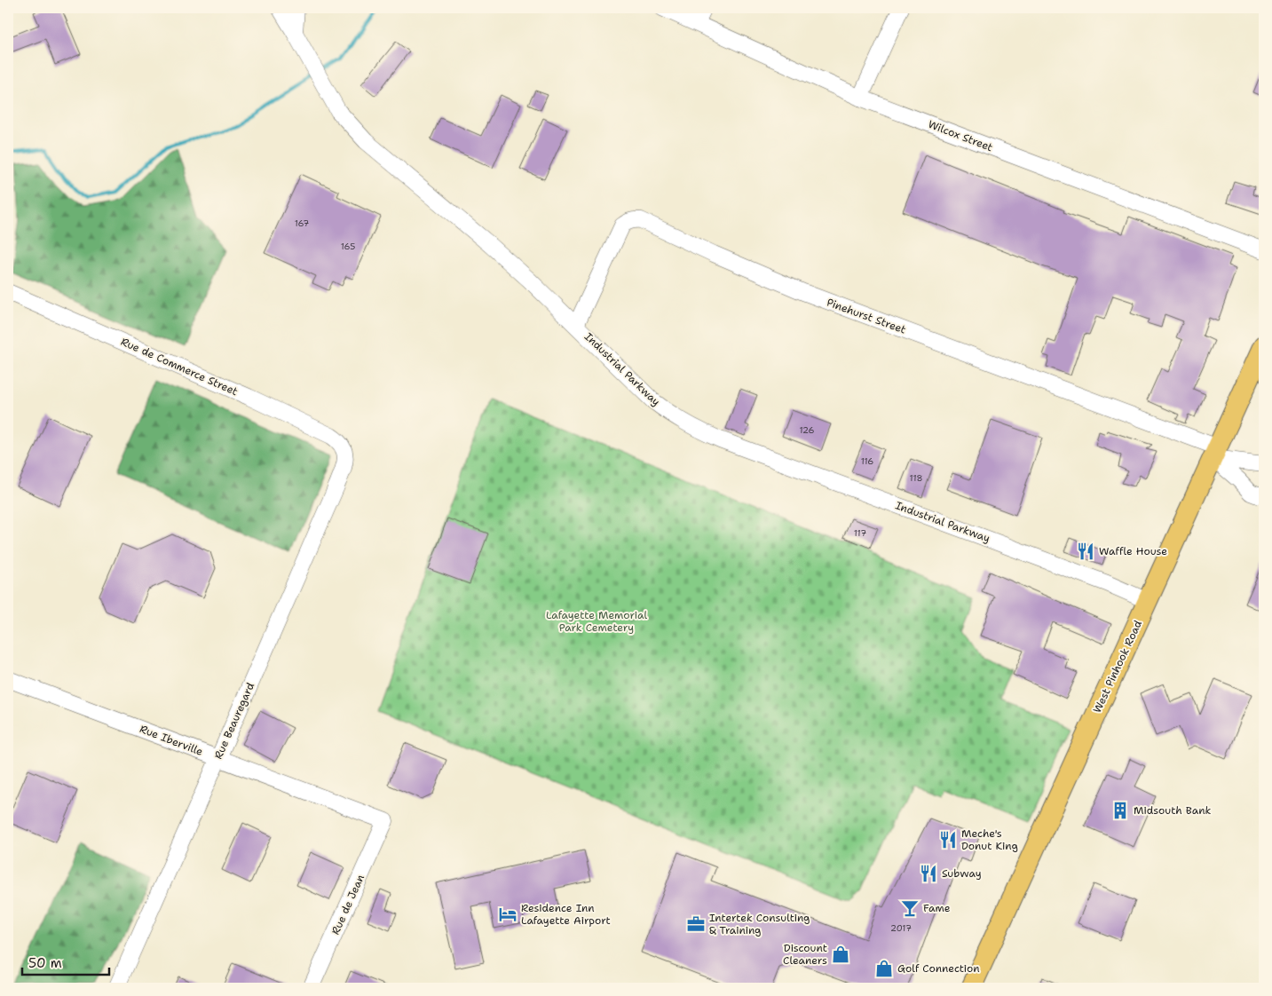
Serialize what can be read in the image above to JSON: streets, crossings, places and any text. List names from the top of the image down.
{
  "streets": {
    "main road": ["West Pinhook Road"],
    "street": [
      "Wilcox Street",
      "Pinehurst Street",
      "Rue de Commerce Street",
      "Industrial Parkway",
      "Rue Beauregard",
      "Rue Iberville",
      "Rue de Jean"
    ]
  },
  "crossings": [
    ["Pinehurst Street", "Industrial Parkway"],
    ["Pinehurst Street", "West Pinhook Road"],
    ["Rue de Commerce Street", "Rue Beauregard"],
    ["Industrial Parkway", "West Pinhook Road"],
    ["Rue Beauregard", "Rue Iberville"],
    ["Rue Iberville", "Rue de Jean"]
  ],
  "parks": ["Lafayette Memorial Park Cemetery"],
  "places": {
    "restaurant": ["Waffle House", "Meche's Donut King", "Subway"],
    "building": ["Midsouth Bank"],
    "bar": ["Fame"],
    "hotel": ["Residence Inn Lafayette Airport"],
    "office": ["Intertek Consulting & Training"],
    "shop": ["Discount Cleaners", "Golf Connection"]
  },
  "house_numbers": [
    "167",
    "165",
    "126",
    "116",
    "118",
    "117",
    "2017"
  ],
  "scale_bar": "50 m"
}
